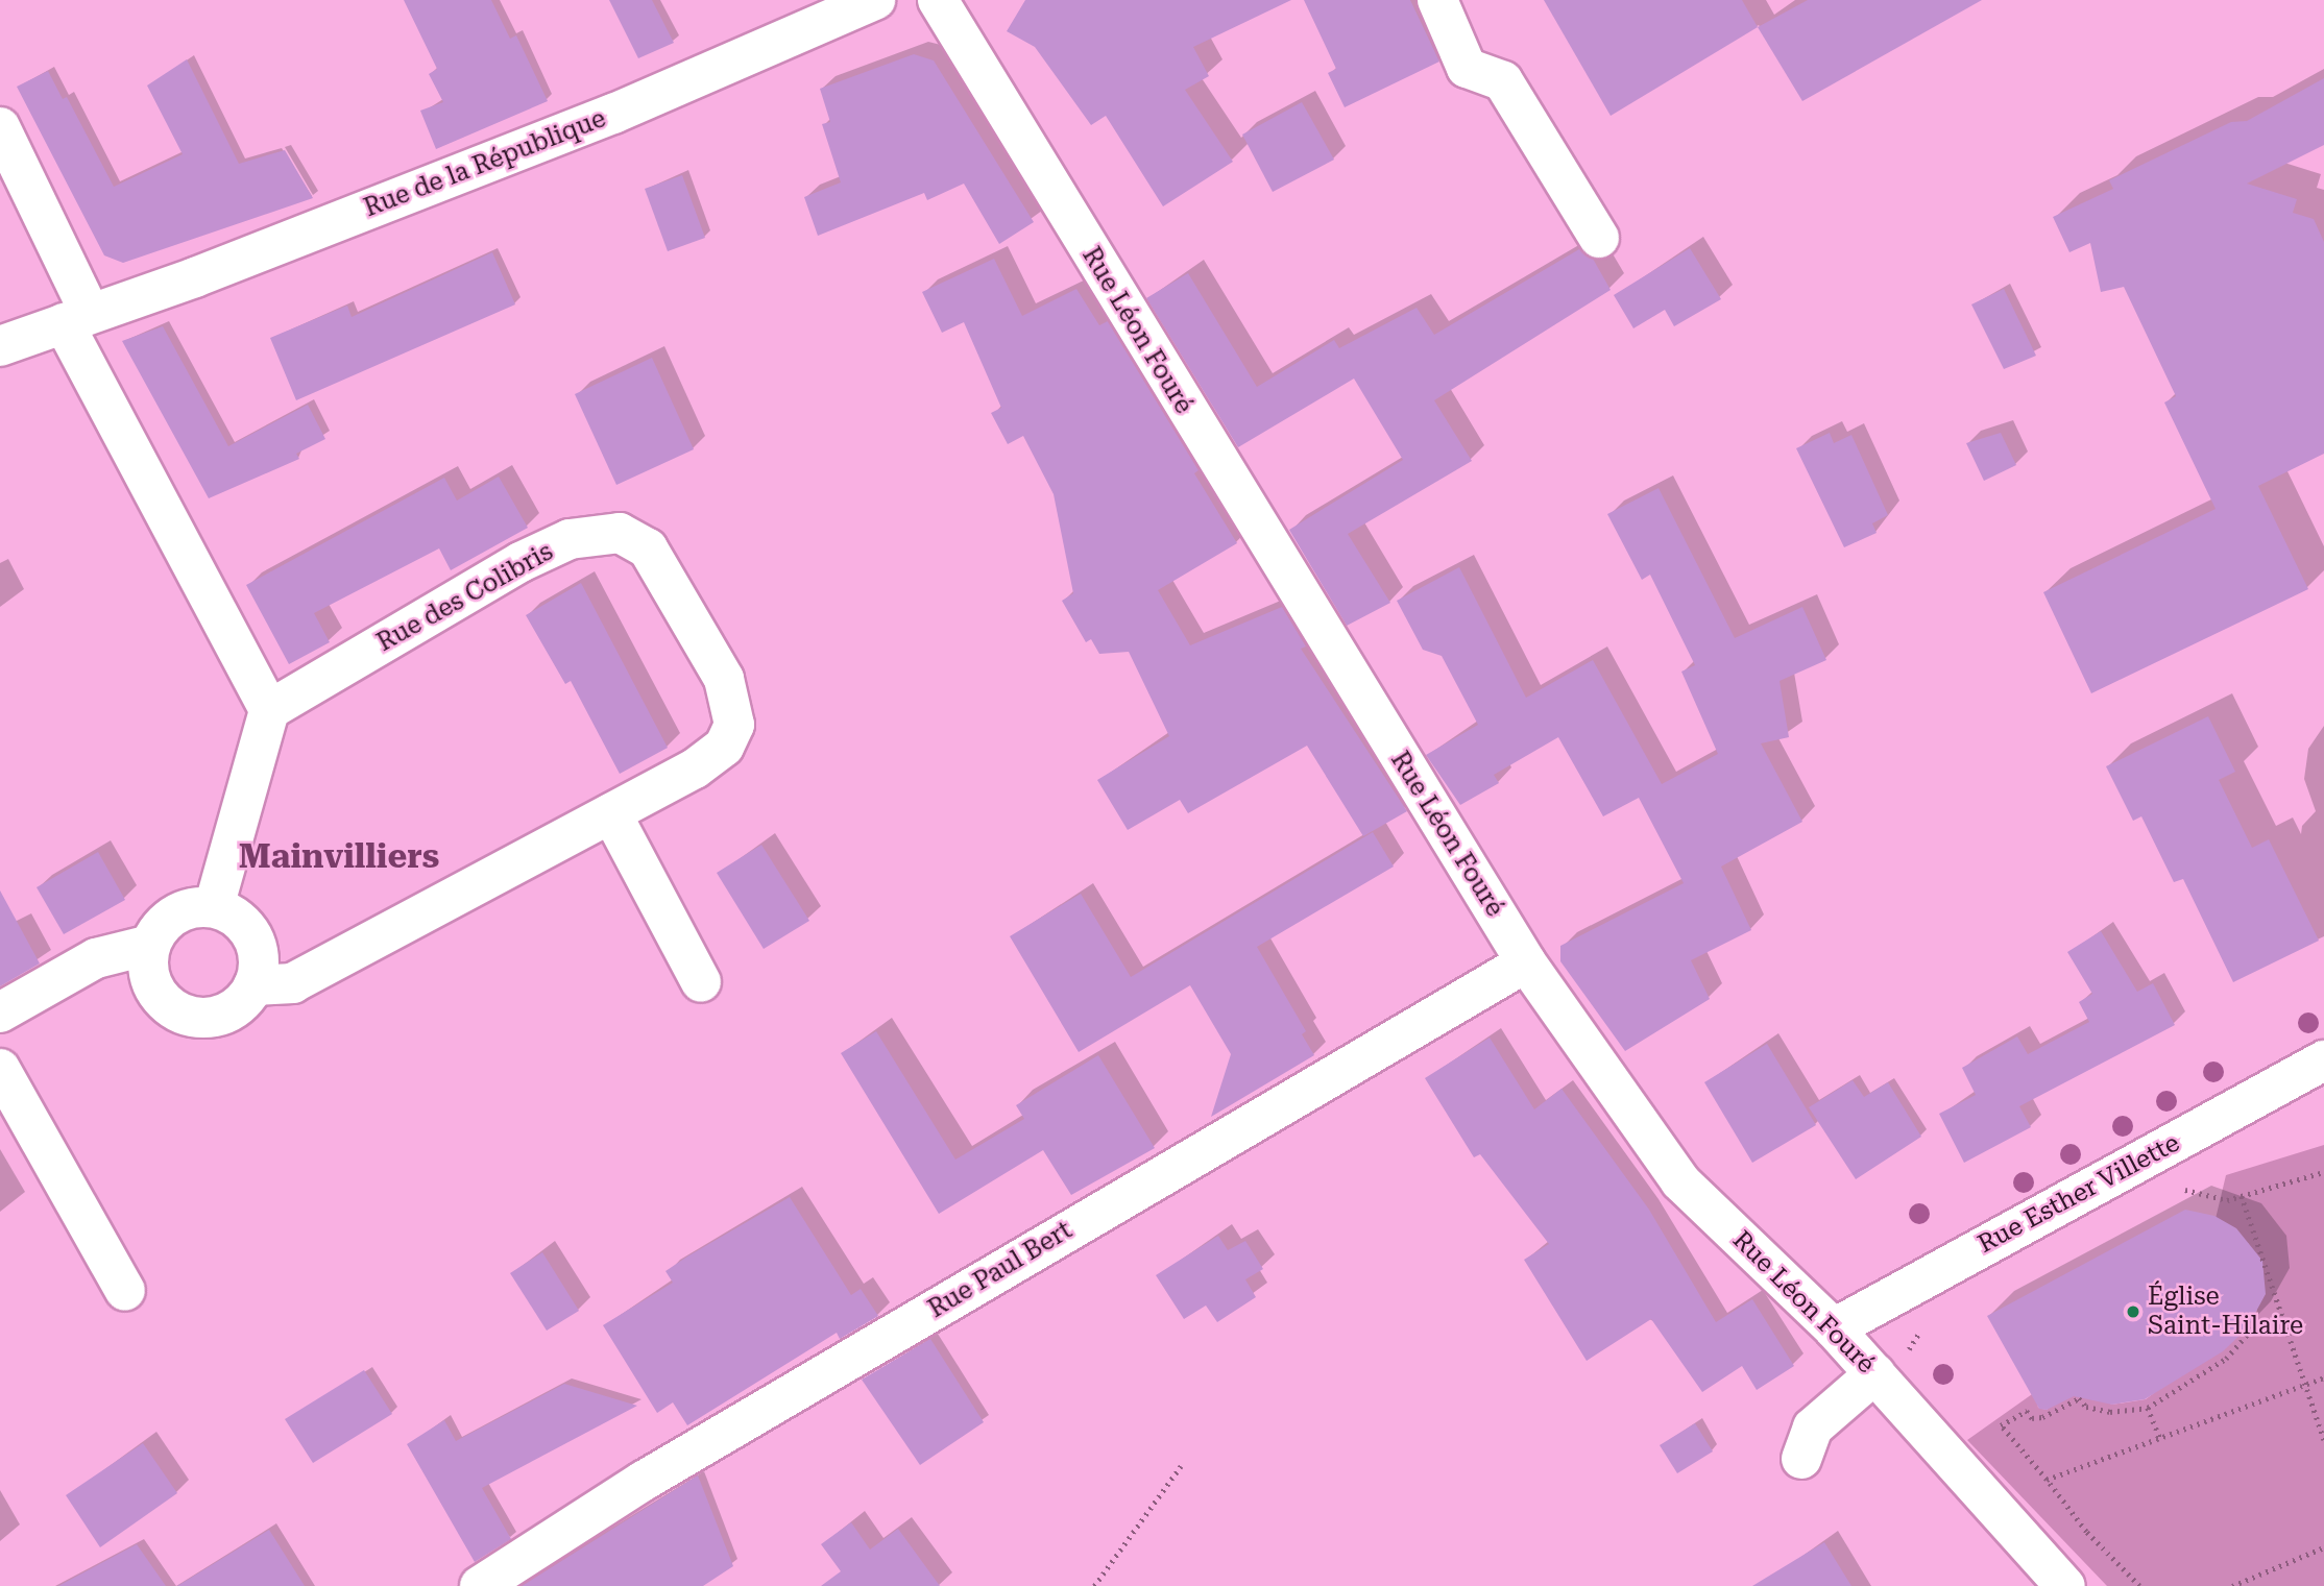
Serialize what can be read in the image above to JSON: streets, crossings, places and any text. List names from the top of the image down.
{
  "streets": {
    "street": [
      "Rue de la République",
      "Rue Léon Fouré",
      "Rue des Colibris",
      "Rue Esther Villette",
      "Rue Paul Bert"
    ]
  },
  "crossings": [
    ["Rue Léon Fouré", "Rue Esther Villette"],
    ["Rue Léon Fouré", "Rue Paul Bert"]
  ],
  "districts": ["Mainvilliers"],
  "places": ["Église Saint-Hilaire"]
}
